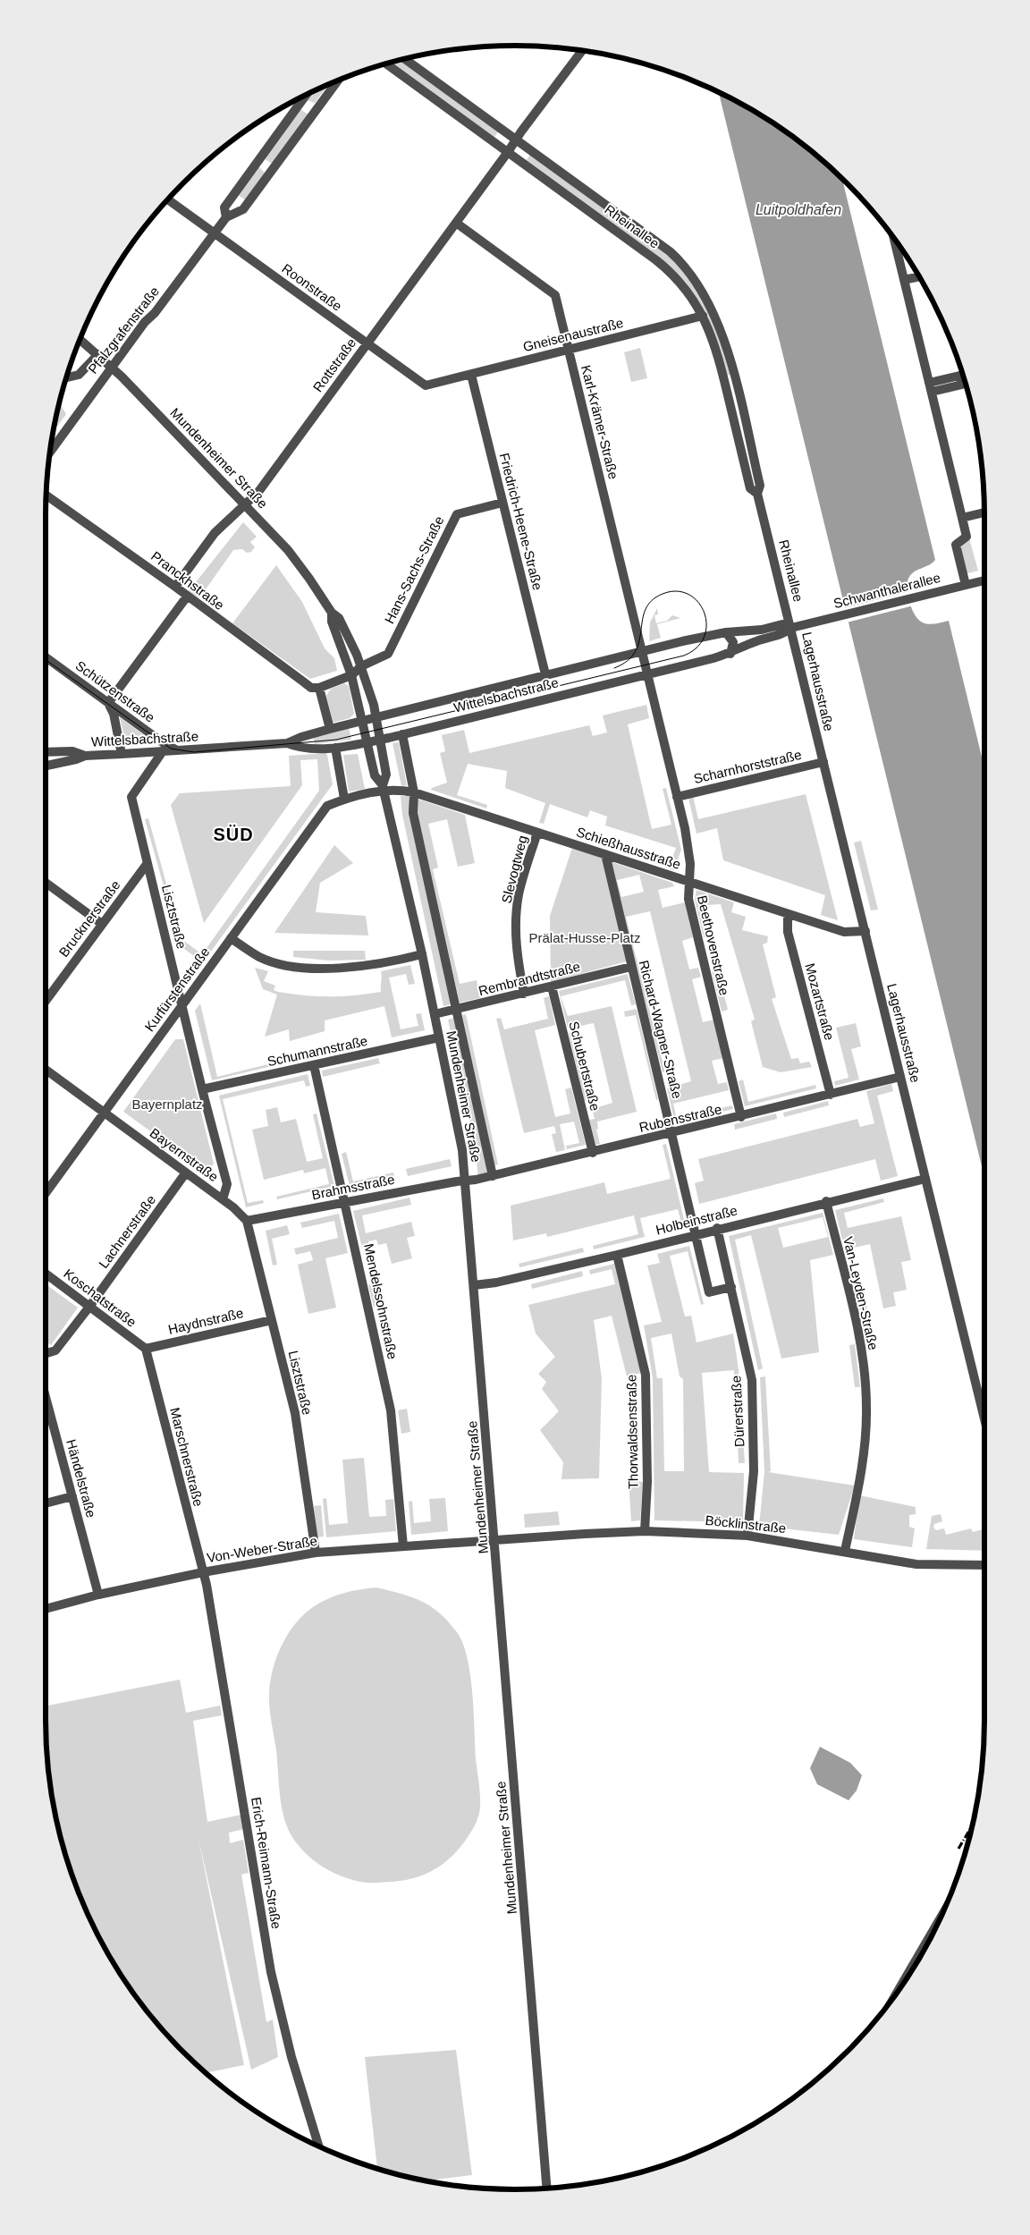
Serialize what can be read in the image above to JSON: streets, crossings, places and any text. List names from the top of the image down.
{
  "streets": {
    "street": [
      "Rheinallee",
      "Roonstraße",
      "Pfalzgrafenstraße",
      "Gneisenaustraße",
      "Rottstraße",
      "Karl-Krämer-Straße",
      "Mundenheimer Straße",
      "Friedrich-Heene-Straße",
      "Hans-Sachs-Straße",
      "Pranckhstraße",
      "Schwanthalerallee",
      "Lagerhausstraße",
      "Schützenstraße",
      "Wittelsbachstraße",
      "Scharnhorststraße",
      "Schießhausstraße",
      "Slevogtweg",
      "Lisztstraße",
      "Brucknerstraße",
      "Beethovenstraße",
      "Rembrandtstraße",
      "Kurfürstenstraße",
      "Mozartstraße",
      "Richard-Wagner-Straße",
      "Schumannstraße",
      "Schubertstraße",
      "Rubensstraße",
      "Bayernstraße",
      "Brahmsstraße",
      "Holbeinstraße",
      "Lachnerstraße",
      "Van-Leyden-Straße",
      "Koschatstraße",
      "Mendelssohnstraße",
      "Haydnstraße",
      "Dürerstraße",
      "Thorwaldsenstraße",
      "Marschnerstraße",
      "Händelstraße",
      "Böcklinstraße",
      "Von-Weber-Straße",
      "Erich-Reimann-Straße"
    ]
  },
  "crossings": [
    ["Rheinallee", "Gneisenaustraße"],
    ["Rheinallee", "Rottstraße"],
    ["Rheinallee", "Schwanthalerallee"],
    ["Rheinallee", "Lagerhausstraße"],
    ["Rheinallee", "Wittelsbachstraße"],
    ["Roonstraße", "Pfalzgrafenstraße"],
    ["Roonstraße", "Gneisenaustraße"],
    ["Roonstraße", "Rottstraße"],
    ["Pfalzgrafenstraße", "Mundenheimer Straße"],
    ["Gneisenaustraße", "Karl-Krämer-Straße"],
    ["Gneisenaustraße", "Friedrich-Heene-Straße"],
    ["Rottstraße", "Karl-Krämer-Straße"],
    ["Rottstraße", "Mundenheimer Straße"],
    ["Rottstraße", "Pranckhstraße"],
    ["Karl-Krämer-Straße", "Wittelsbachstraße"],
    ["Karl-Krämer-Straße", "Beethovenstraße"],
    ["Mundenheimer Straße", "Hans-Sachs-Straße"],
    ["Mundenheimer Straße", "Wittelsbachstraße"],
    ["Mundenheimer Straße", "Schießhausstraße"],
    ["Mundenheimer Straße", "Rembrandtstraße"],
    ["Mundenheimer Straße", "Schumannstraße"],
    ["Mundenheimer Straße", "Rubensstraße"],
    ["Mundenheimer Straße", "Brahmsstraße"],
    ["Mundenheimer Straße", "Holbeinstraße"],
    ["Mundenheimer Straße", "Böcklinstraße"],
    ["Mundenheimer Straße", "Von-Weber-Straße"],
    ["Friedrich-Heene-Straße", "Hans-Sachs-Straße"],
    ["Friedrich-Heene-Straße", "Wittelsbachstraße"],
    ["Schwanthalerallee", "Lagerhausstraße"],
    ["Schwanthalerallee", "Wittelsbachstraße"],
    ["Lagerhausstraße", "Wittelsbachstraße"],
    ["Lagerhausstraße", "Scharnhorststraße"],
    ["Lagerhausstraße", "Schießhausstraße"],
    ["Lagerhausstraße", "Rubensstraße"],
    ["Lagerhausstraße", "Holbeinstraße"],
    ["Schützenstraße", "Wittelsbachstraße"],
    ["Wittelsbachstraße", "Lisztstraße"],
    ["Wittelsbachstraße", "Beethovenstraße"],
    ["Scharnhorststraße", "Beethovenstraße"],
    ["Schießhausstraße", "Slevogtweg"],
    ["Schießhausstraße", "Beethovenstraße"],
    ["Schießhausstraße", "Kurfürstenstraße"],
    ["Schießhausstraße", "Mozartstraße"],
    ["Schießhausstraße", "Richard-Wagner-Straße"],
    ["Slevogtweg", "Rembrandtstraße"],
    ["Lisztstraße", "Brucknerstraße"],
    ["Lisztstraße", "Kurfürstenstraße"],
    ["Lisztstraße", "Schumannstraße"],
    ["Lisztstraße", "Bayernstraße"],
    ["Lisztstraße", "Brahmsstraße"],
    ["Lisztstraße", "Haydnstraße"],
    ["Lisztstraße", "Von-Weber-Straße"],
    ["Beethovenstraße", "Rubensstraße"],
    ["Rembrandtstraße", "Richard-Wagner-Straße"],
    ["Rembrandtstraße", "Schubertstraße"],
    ["Kurfürstenstraße", "Bayernstraße"],
    ["Mozartstraße", "Rubensstraße"],
    ["Richard-Wagner-Straße", "Rubensstraße"],
    ["Schumannstraße", "Mendelssohnstraße"],
    ["Schubertstraße", "Rubensstraße"],
    ["Rubensstraße", "Brahmsstraße"],
    ["Bayernstraße", "Brahmsstraße"],
    ["Bayernstraße", "Lachnerstraße"],
    ["Brahmsstraße", "Mendelssohnstraße"],
    ["Holbeinstraße", "Van-Leyden-Straße"],
    ["Holbeinstraße", "Dürerstraße"],
    ["Holbeinstraße", "Thorwaldsenstraße"],
    ["Lachnerstraße", "Koschatstraße"],
    ["Van-Leyden-Straße", "Böcklinstraße"],
    ["Koschatstraße", "Haydnstraße"],
    ["Koschatstraße", "Marschnerstraße"],
    ["Mendelssohnstraße", "Von-Weber-Straße"],
    ["Haydnstraße", "Marschnerstraße"],
    ["Dürerstraße", "Böcklinstraße"],
    ["Thorwaldsenstraße", "Böcklinstraße"],
    ["Marschnerstraße", "Von-Weber-Straße"],
    ["Marschnerstraße", "Erich-Reimann-Straße"],
    ["Händelstraße", "Von-Weber-Straße"],
    ["Böcklinstraße", "Von-Weber-Straße"],
    ["Von-Weber-Straße", "Erich-Reimann-Straße"]
  ],
  "districts": ["SÜD"],
  "water": ["Luitpoldhafen"],
  "parks": ["Prälat-Husse-Platz", "Bayernplatz"]
}
